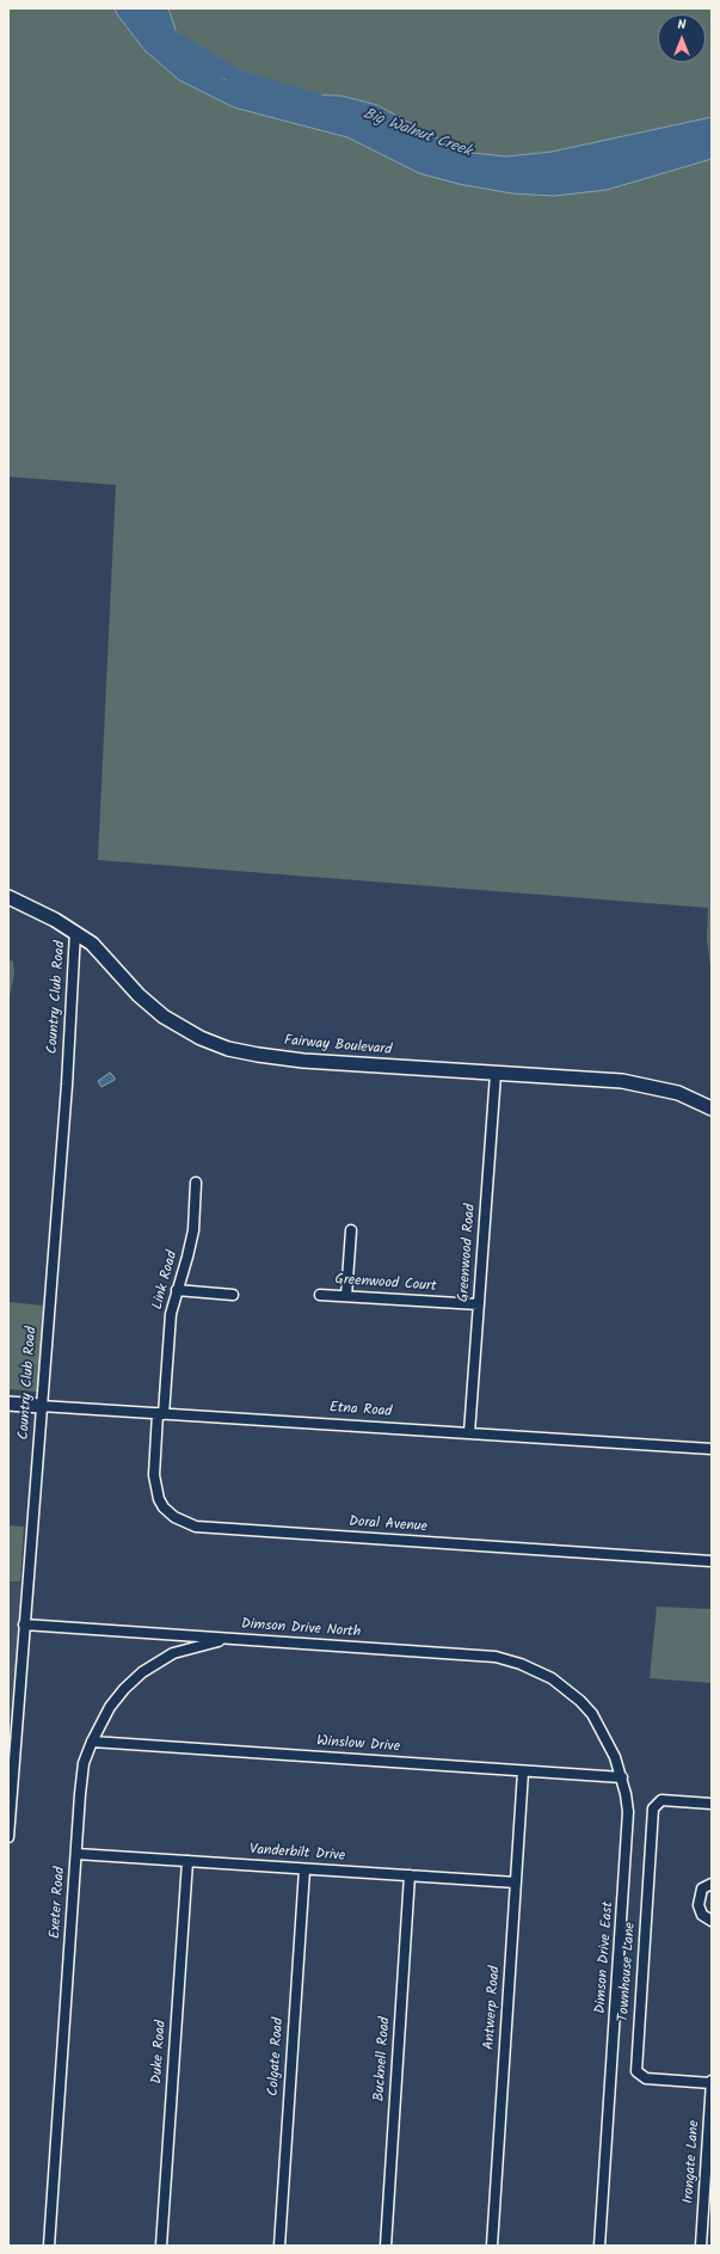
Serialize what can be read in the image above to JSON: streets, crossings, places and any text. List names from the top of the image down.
{
  "streets": {
    "street": [
      "Country Club Road",
      "Fairway Boulevard",
      "Greenwood Road",
      "Link Road",
      "Greenwood Court",
      "Etna Road",
      "Doral Avenue",
      "Dimson Drive North",
      "Winslow Drive",
      "Vanderbilt Drive",
      "Exeter Road",
      "Dimson Drive East",
      "Townhouse Lane",
      "Antwerp Road",
      "Duke Road",
      "Colgate Road",
      "Bucknell Road",
      "Irongate Lane"
    ]
  },
  "crossings": [
    ["Country Club Road", "Fairway Boulevard"],
    ["Country Club Road", "Etna Road"],
    ["Country Club Road", "Dimson Drive North"],
    ["Fairway Boulevard", "Greenwood Road"],
    ["Greenwood Road", "Greenwood Court"],
    ["Greenwood Road", "Etna Road"],
    ["Link Road", "Etna Road"],
    ["Link Road", "Doral Avenue"],
    ["Etna Road", "Doral Avenue"],
    ["Dimson Drive North", "Exeter Road"],
    ["Dimson Drive North", "Dimson Drive East"],
    ["Winslow Drive", "Exeter Road"],
    ["Winslow Drive", "Dimson Drive East"],
    ["Winslow Drive", "Antwerp Road"],
    ["Vanderbilt Drive", "Exeter Road"],
    ["Vanderbilt Drive", "Antwerp Road"],
    ["Vanderbilt Drive", "Duke Road"],
    ["Vanderbilt Drive", "Colgate Road"],
    ["Vanderbilt Drive", "Bucknell Road"],
    ["Townhouse Lane", "Irongate Lane"]
  ],
  "water": ["Big Walnut Creek"],
  "north": "top"
}
